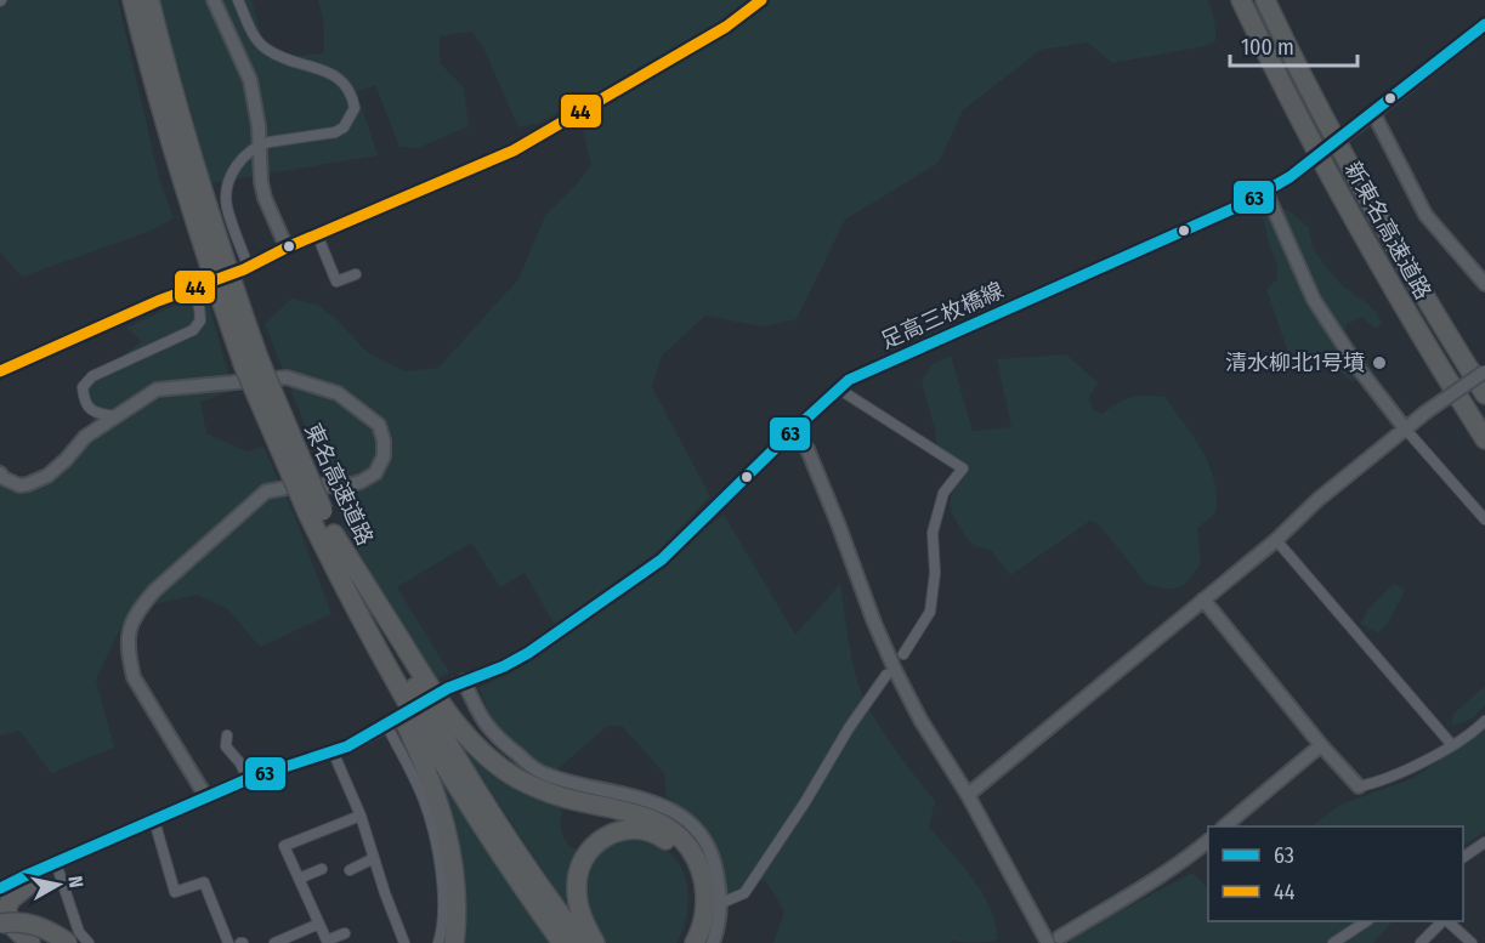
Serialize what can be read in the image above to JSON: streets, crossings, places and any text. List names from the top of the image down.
{
  "streets": {
    "highway": ["新東名高速道路", "東名高速道路"],
    "street": ["足高三枚橋線"]
  },
  "places": ["清水柳北1号墳"],
  "lines": ["transit line 44", "transit line 63"],
  "legend": ["63", "44"],
  "scale_bar": "100 m",
  "north": "right"
}
